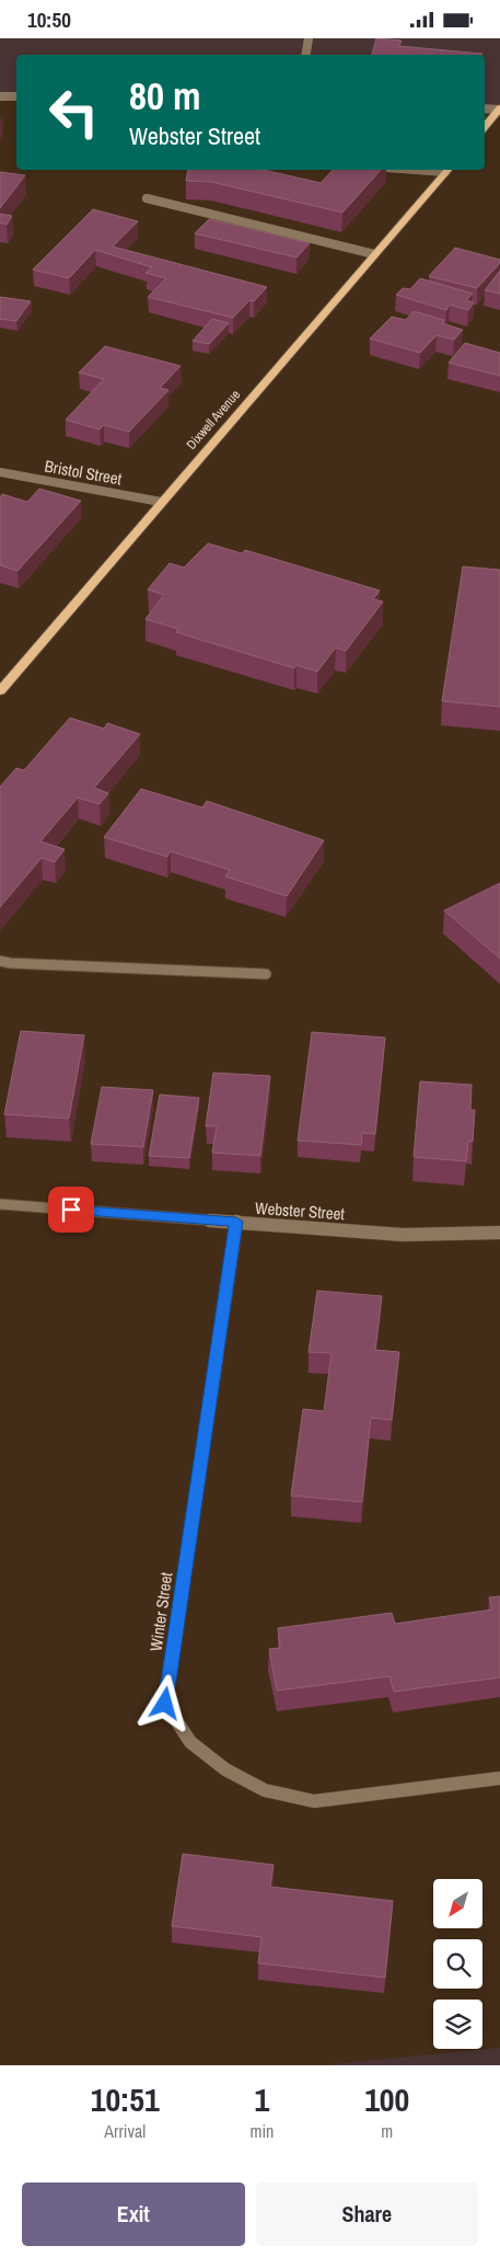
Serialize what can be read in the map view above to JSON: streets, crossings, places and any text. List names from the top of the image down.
{
  "streets": {
    "main road": ["Dixwell Avenue"],
    "street": ["Bristol Street", "Webster Street", "Winter Street"]
  },
  "crossings": [
    ["Dixwell Avenue", "Bristol Street"],
    ["Webster Street", "Winter Street"]
  ],
  "north": "bottom left",
  "page": {
    "status": "10:50",
    "turn": ["80 m", "Webster Street"],
    "eta": [
      "10:51",
      "Arrival",
      "1",
      "min",
      "100",
      "m"
    ],
    "buttons": ["Exit", "Share"]
  }
}
